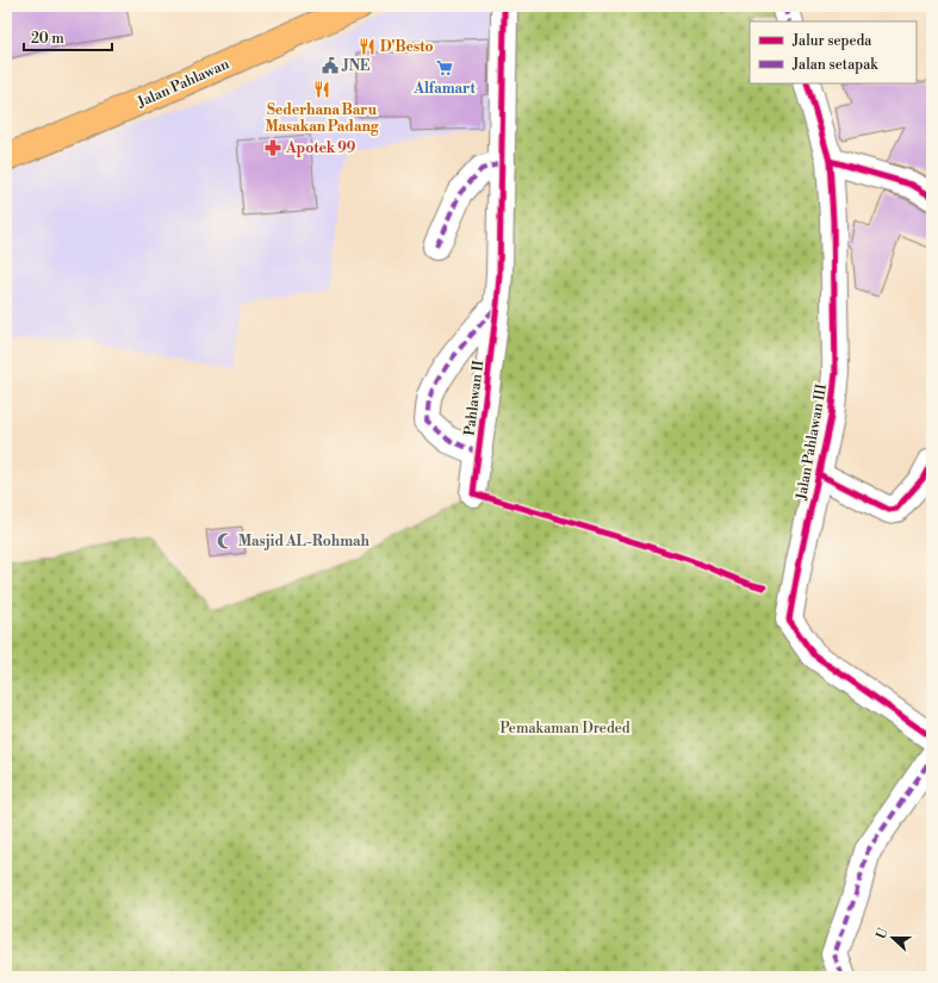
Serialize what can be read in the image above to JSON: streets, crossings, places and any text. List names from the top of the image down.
{
  "streets": {
    "main road": ["Jalan Pahlawan"],
    "street": ["Pahlawan II", "Jalan Pahlawan III"]
  },
  "parks": ["Pemakaman Dreded"],
  "places": {
    "restaurant": ["D'Besto", "Sederhana Baru Masakan Padang"],
    "public building": ["JNE"],
    "supermarket": ["Alfamart"],
    "pharmacy": ["Apotek 99"],
    "mosque": ["Masjid AL-Rohmah"]
  },
  "legend": ["Jalur sepeda", "Jalan setapak"],
  "scale_bar": "20 m",
  "north": "left"
}
